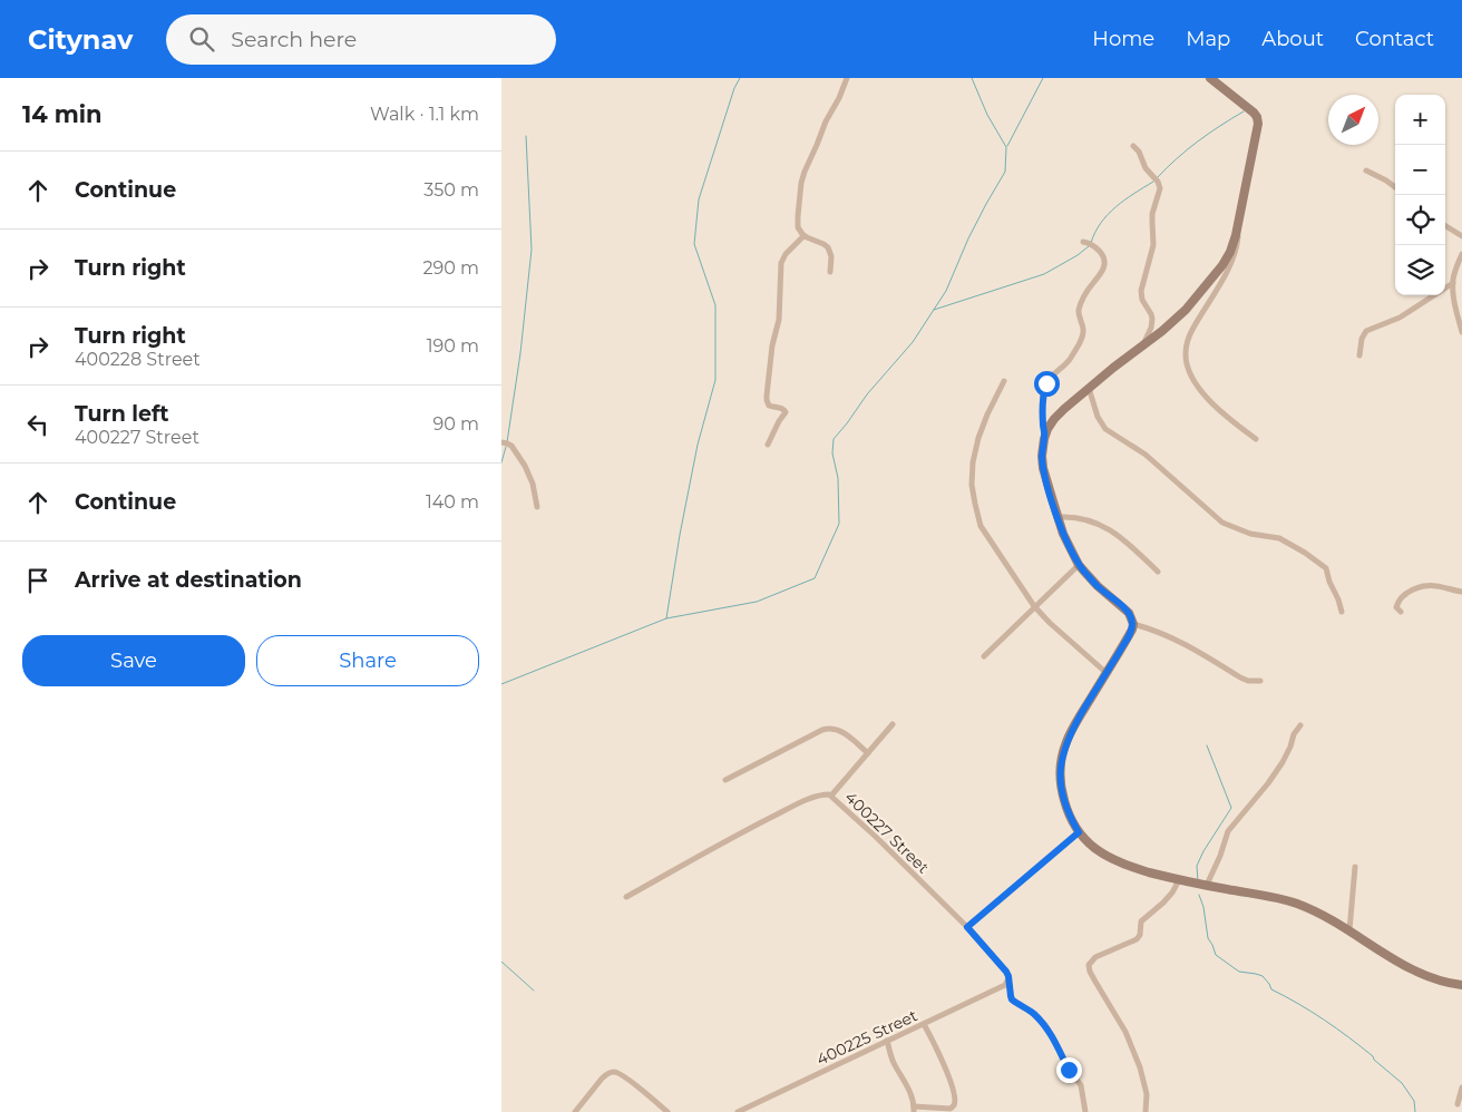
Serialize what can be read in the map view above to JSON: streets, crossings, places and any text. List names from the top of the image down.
{
  "streets": {
    "street": ["400227 Street", "400225 Street"]
  },
  "crossings": [
    ["400227 Street", "400225 Street"]
  ],
  "north": "top right",
  "page": {
    "header": "Citynav",
    "search": "Search here",
    "nav": [
      "Home",
      "Map",
      "About",
      "Contact"
    ],
    "heading": ["14 min", "Walk · 1.1 km"],
    "map_buttons": ["+", "−"],
    "list": [
      ["Continue", "350 m"],
      ["Turn right", "290 m"],
      ["Turn right", "400228 Street", "190 m"],
      ["Turn left", "400227 Street", "90 m"],
      ["Continue", "140 m"],
      "Arrive at destination"
    ],
    "buttons": ["Save", "Share"]
  }
}
